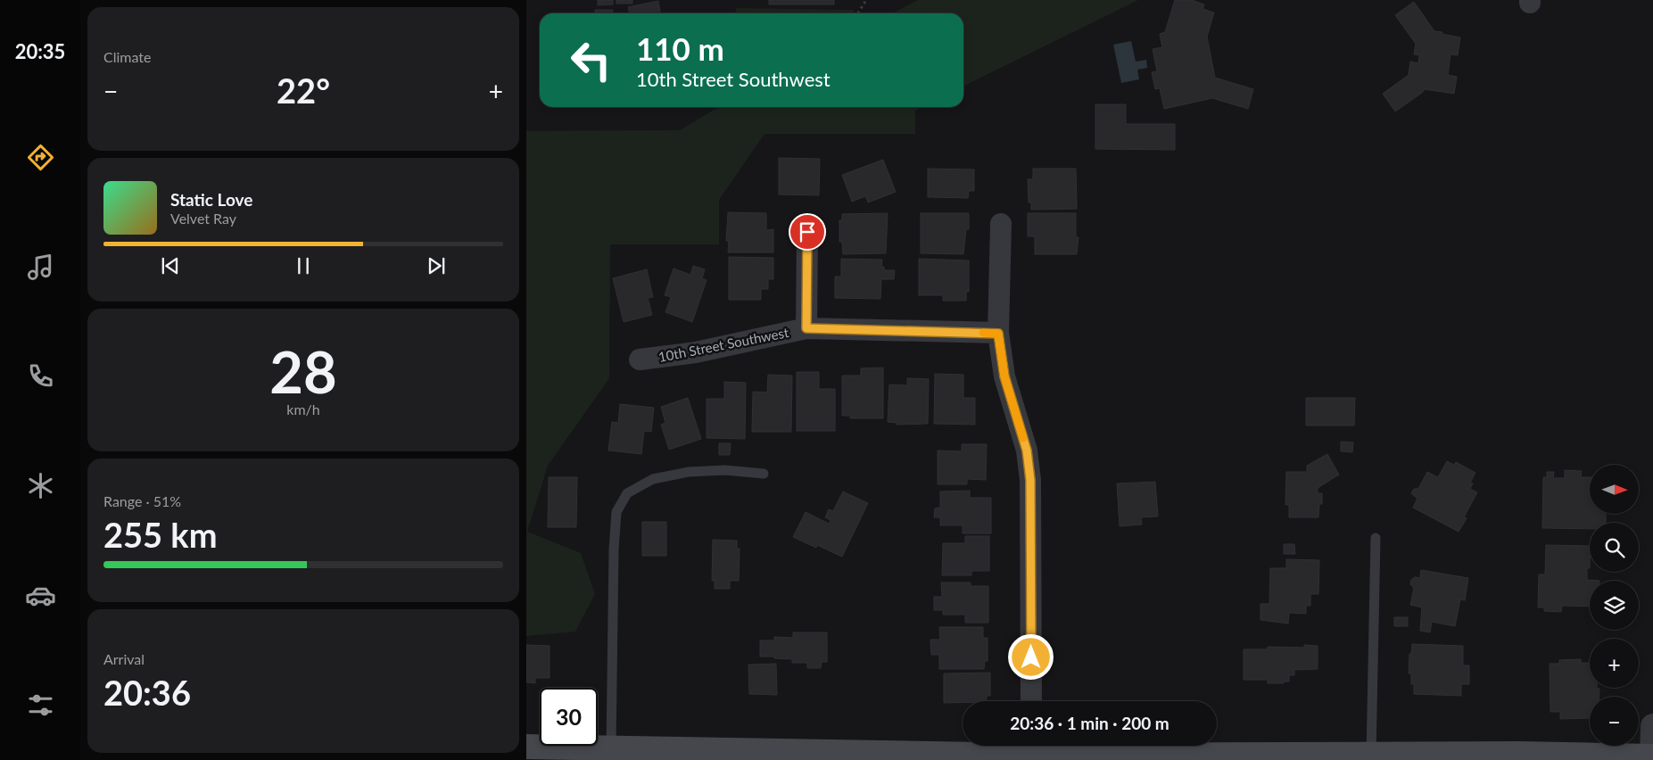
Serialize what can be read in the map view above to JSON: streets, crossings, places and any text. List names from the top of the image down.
{
  "streets": {
    "street": ["10th Street Southwest"]
  },
  "north": "right",
  "page": {
    "tabs": "20:35",
    "tile": [
      "Climate",
      ["28", "km/h"],
      ["Range · 51%", "255 km"],
      ["Arrival", "20:36"]
    ],
    "turn": ["110 m", "10th Street Southwest"],
    "heat": ["−", "22°", "+"],
    "song": ["Static Love", "Velvet Ray"],
    "map_buttons": ["+", "−"],
    "limit": "30",
    "trip": "20:36 · 1 min · 200 m"
  }
}
